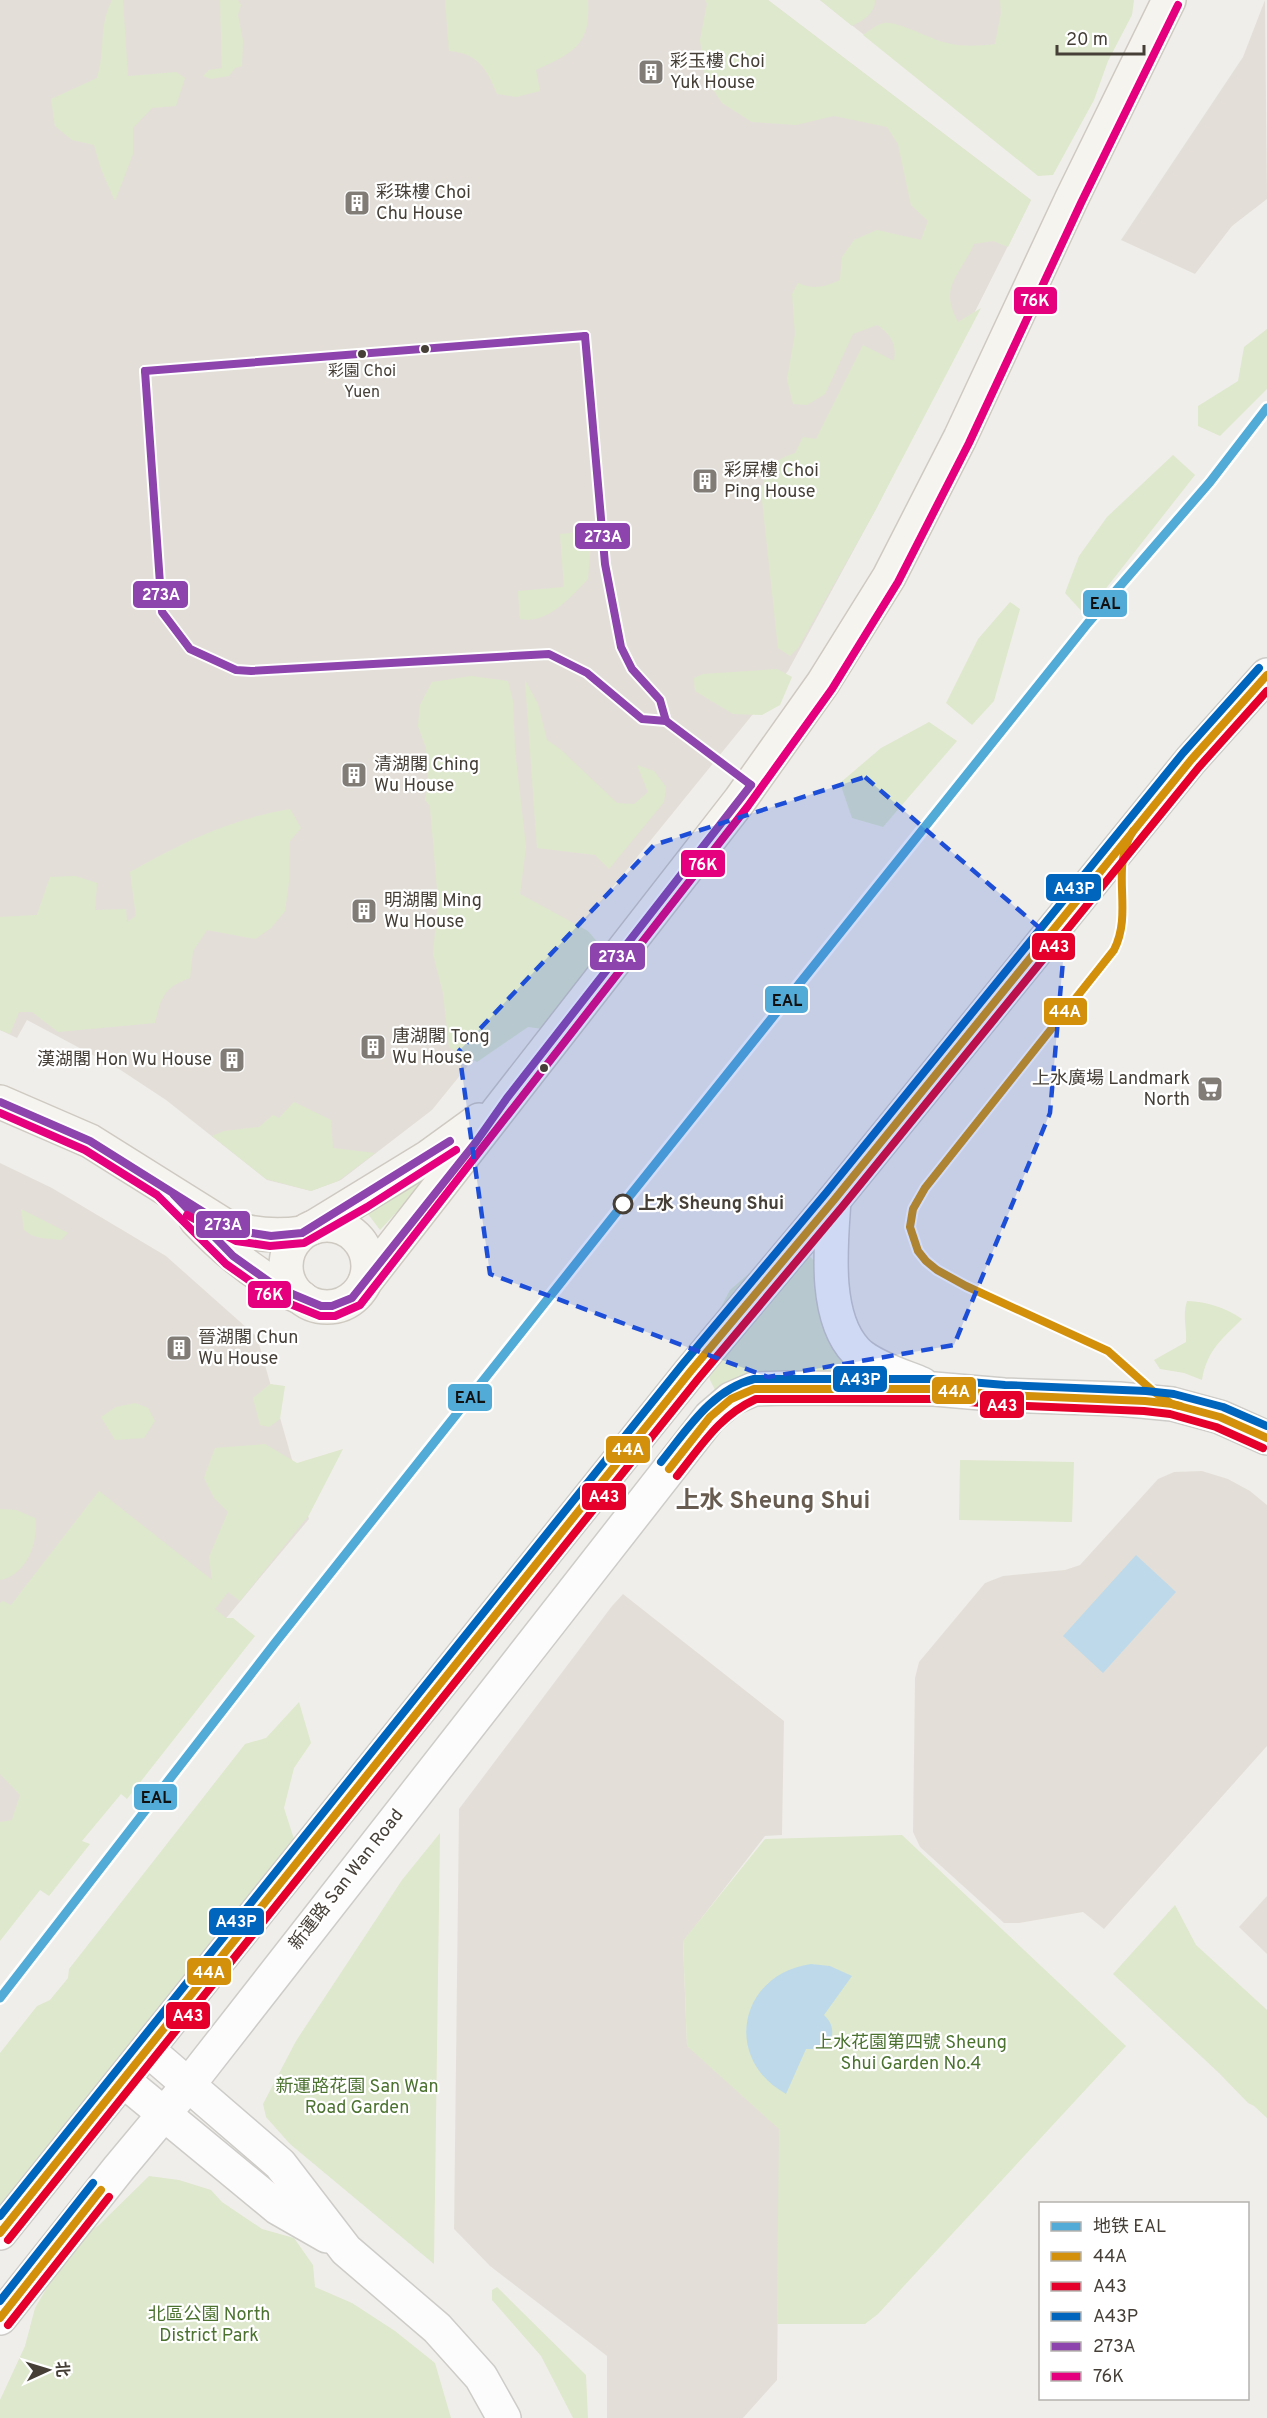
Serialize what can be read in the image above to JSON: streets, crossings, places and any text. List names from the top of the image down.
{
  "streets": {
    "street": ["新運路 San Wan Road"]
  },
  "districts": ["上水 Sheung Shui"],
  "parks": ["上水花園第四號 Sheung Shui Garden No.4", "新運路花園 San Wan Road Garden", "北區公園 North District Park"],
  "places": {
    "building": [
      "彩玉樓 Choi Yuk House",
      "彩珠樓 Choi Chu House",
      "彩屏樓 Choi Ping House",
      "清湖閣 Ching Wu House",
      "明湖閣 Ming Wu House",
      "唐湖閣 Tong Wu House",
      "漢湖閣 Hon Wu House",
      "晉湖閣 Chun Wu House"
    ],
    "other": ["彩園 Choi Yuen", "上水 Sheung Shui"],
    "supermarket": ["上水廣場 Landmark North"]
  },
  "lines": [
    "transit line 76K",
    "transit line 273A",
    "metro line EAL",
    "transit line A43P",
    "transit line 44A",
    "transit line A43"
  ],
  "legend": [
    "地铁 EAL",
    "44A",
    "A43",
    "A43P",
    "273A",
    "76K"
  ],
  "scale_bar": "20 m",
  "north": "right"
}
